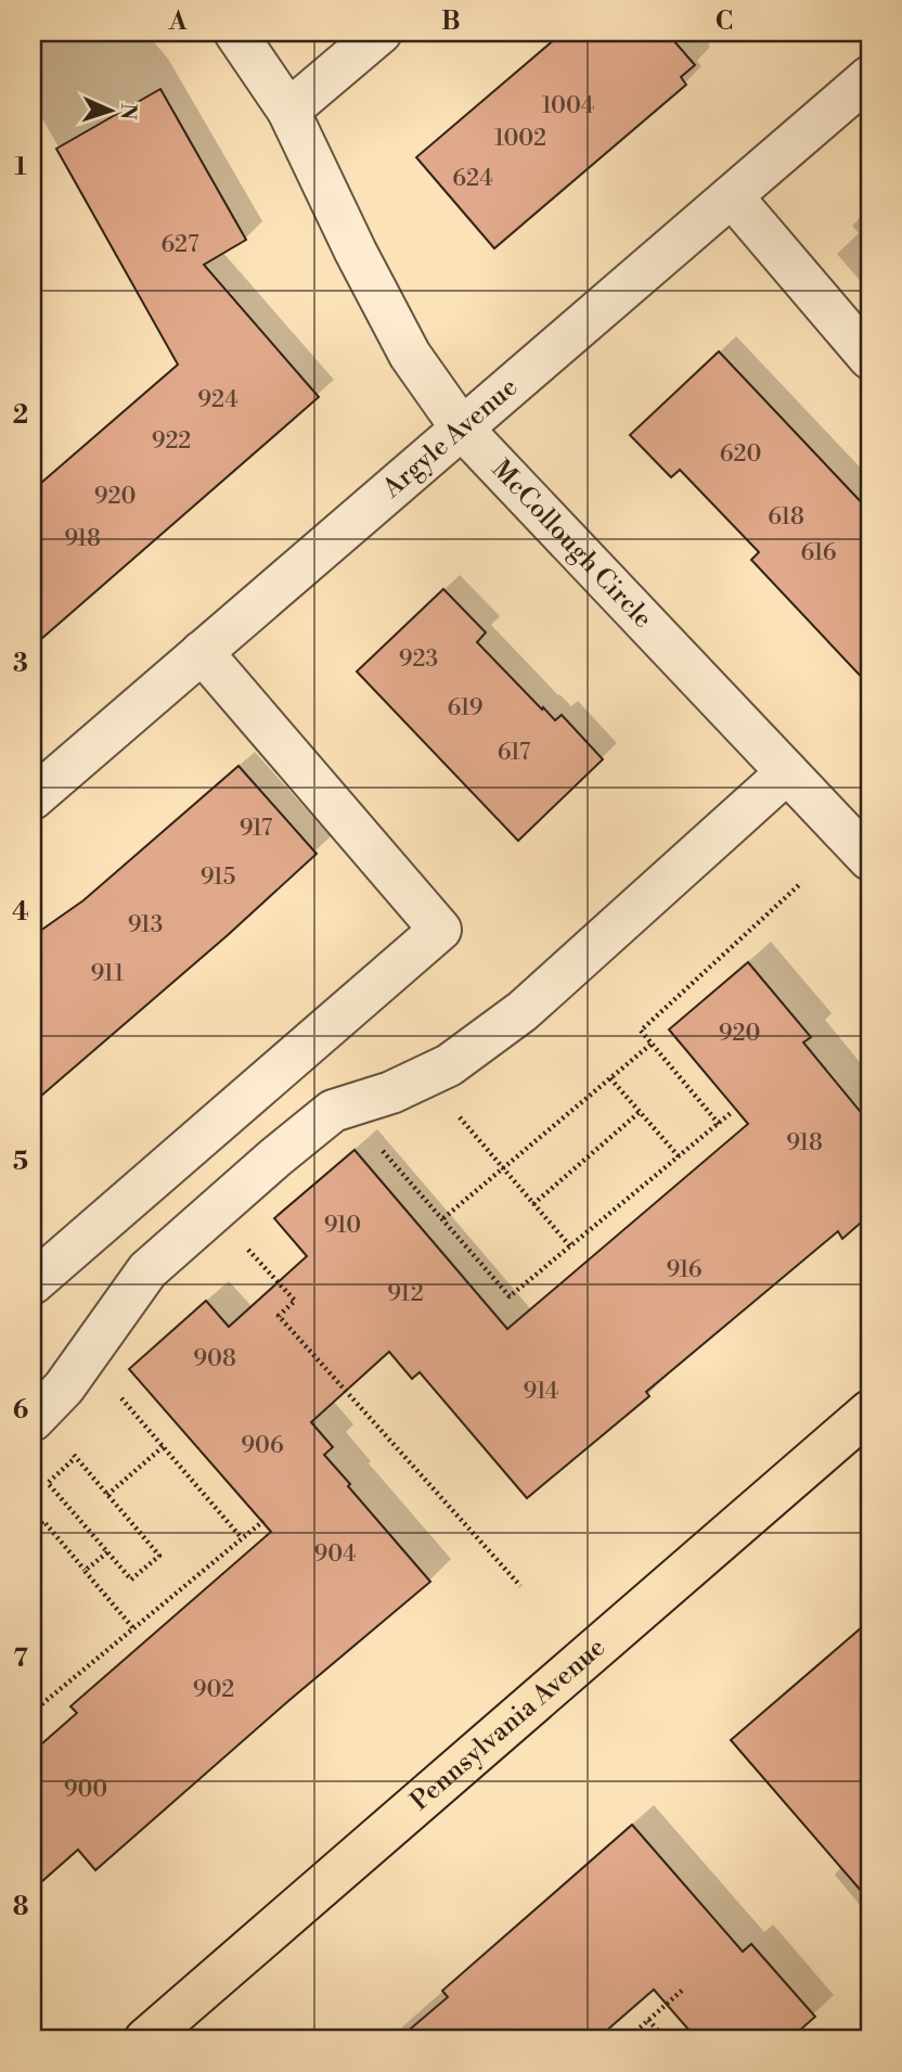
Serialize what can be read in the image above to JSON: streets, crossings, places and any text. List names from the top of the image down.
{
  "streets": {
    "main road": ["Pennsylvania Avenue"],
    "street": ["Argyle Avenue", "McCollough Circle"]
  },
  "crossings": [
    ["Argyle Avenue", "McCollough Circle"]
  ],
  "house_numbers": [
    "1004",
    "1002",
    "624",
    "627",
    "924",
    "922",
    "620",
    "920",
    "618",
    "918",
    "616",
    "923",
    "619",
    "617",
    "917",
    "915",
    "913",
    "911",
    "920",
    "918",
    "910",
    "916",
    "912",
    "908",
    "914",
    "906",
    "904",
    "902",
    "900"
  ],
  "north": "right",
  "grid": {
    "columns": ["A", "B", "C"],
    "rows": [
      "1",
      "2",
      "3",
      "4",
      "5",
      "6",
      "7",
      "8"
    ]
  }
}
